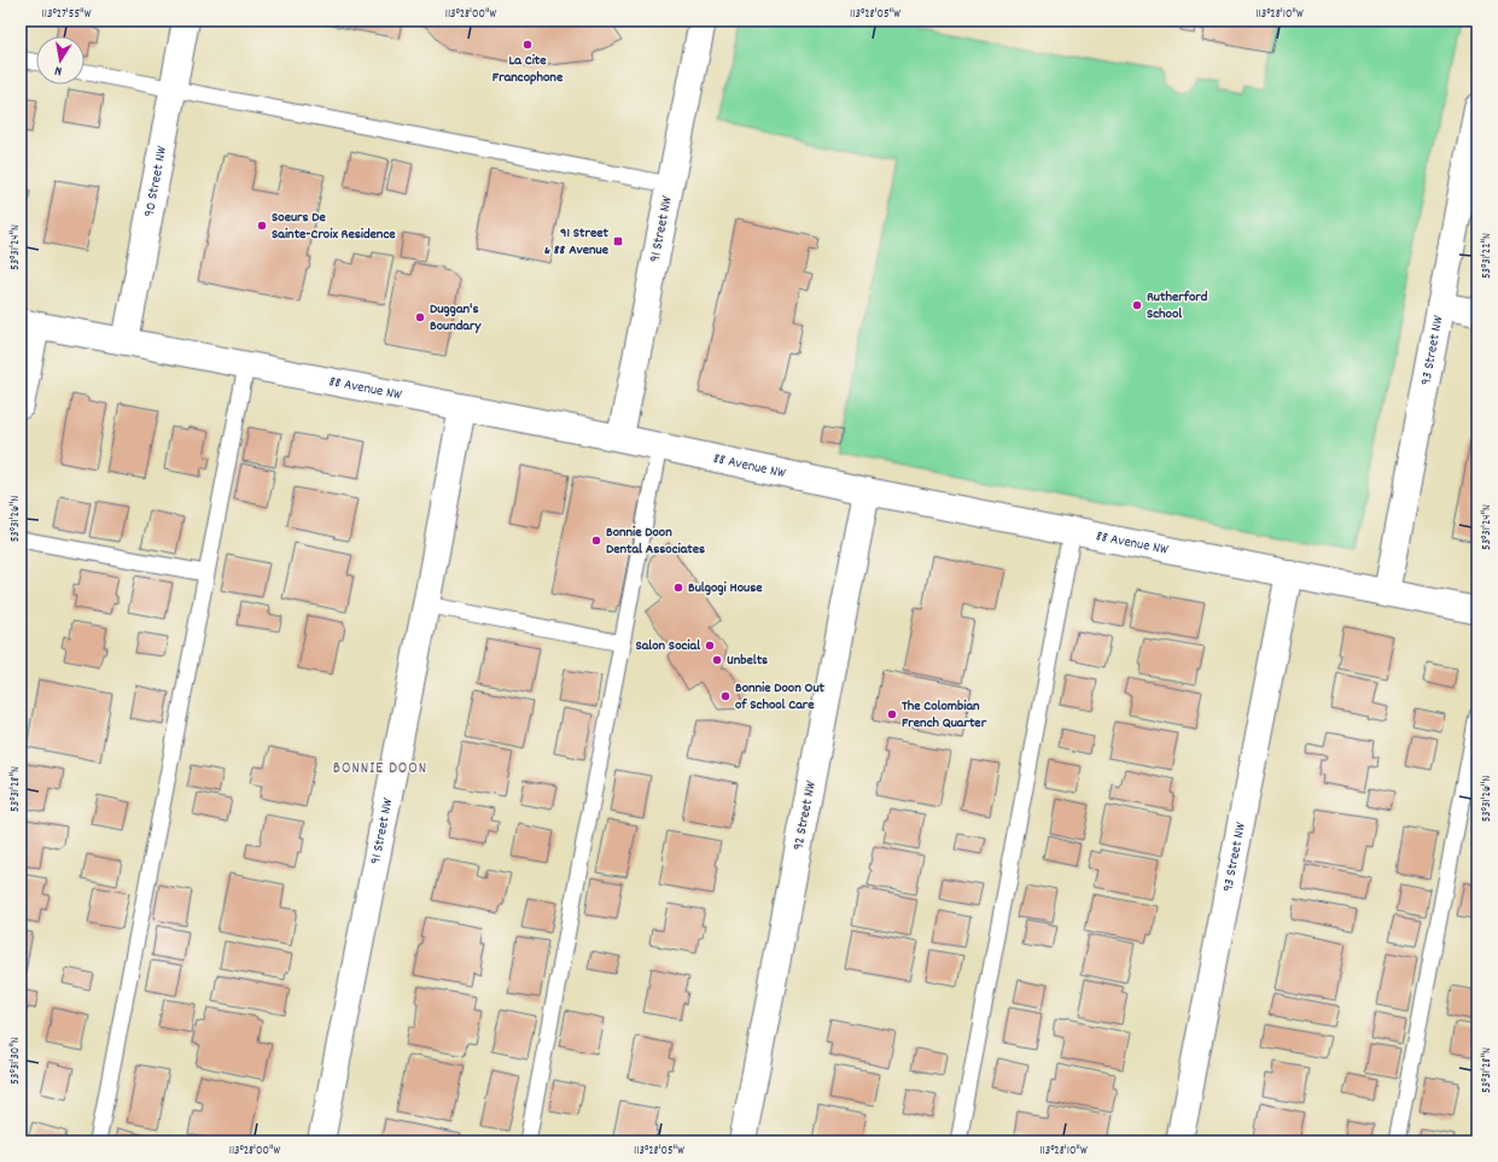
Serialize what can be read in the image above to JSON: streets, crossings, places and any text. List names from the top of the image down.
{
  "streets": {
    "street": [
      "90 Street NW",
      "91 Street NW",
      "93 Street NW",
      "88 Avenue NW",
      "92 Street NW"
    ]
  },
  "crossings": [
    ["90 Street NW", "88 Avenue NW"],
    ["91 Street NW", "88 Avenue NW"],
    ["93 Street NW", "88 Avenue NW"],
    ["88 Avenue NW", "92 Street NW"]
  ],
  "districts": ["BONNIE DOON"],
  "places": {
    "other": [
      "La Cite Francophone",
      "Soeurs De Sainte-Croix Residence",
      "Rutherford School",
      "Duggan's Boundary",
      "Bonnie Doon Dental Associates",
      "Bulgogi House",
      "Salon Social",
      "Unbelts",
      "Bonnie Doon Out of School Care",
      "The Colombian French Quarter"
    ],
    "transit": ["91 Street & 88 Avenue"]
  },
  "north": "bottom",
  "coordinates": [
    "113°27'55\"W",
    "113°28'00\"W",
    "113°28'05\"W",
    "113°28'10\"W",
    "53°31'24\"N",
    "53°31'22\"N",
    "53°31'26\"N",
    "53°31'28\"N",
    "53°31'30\"N"
  ]
}
